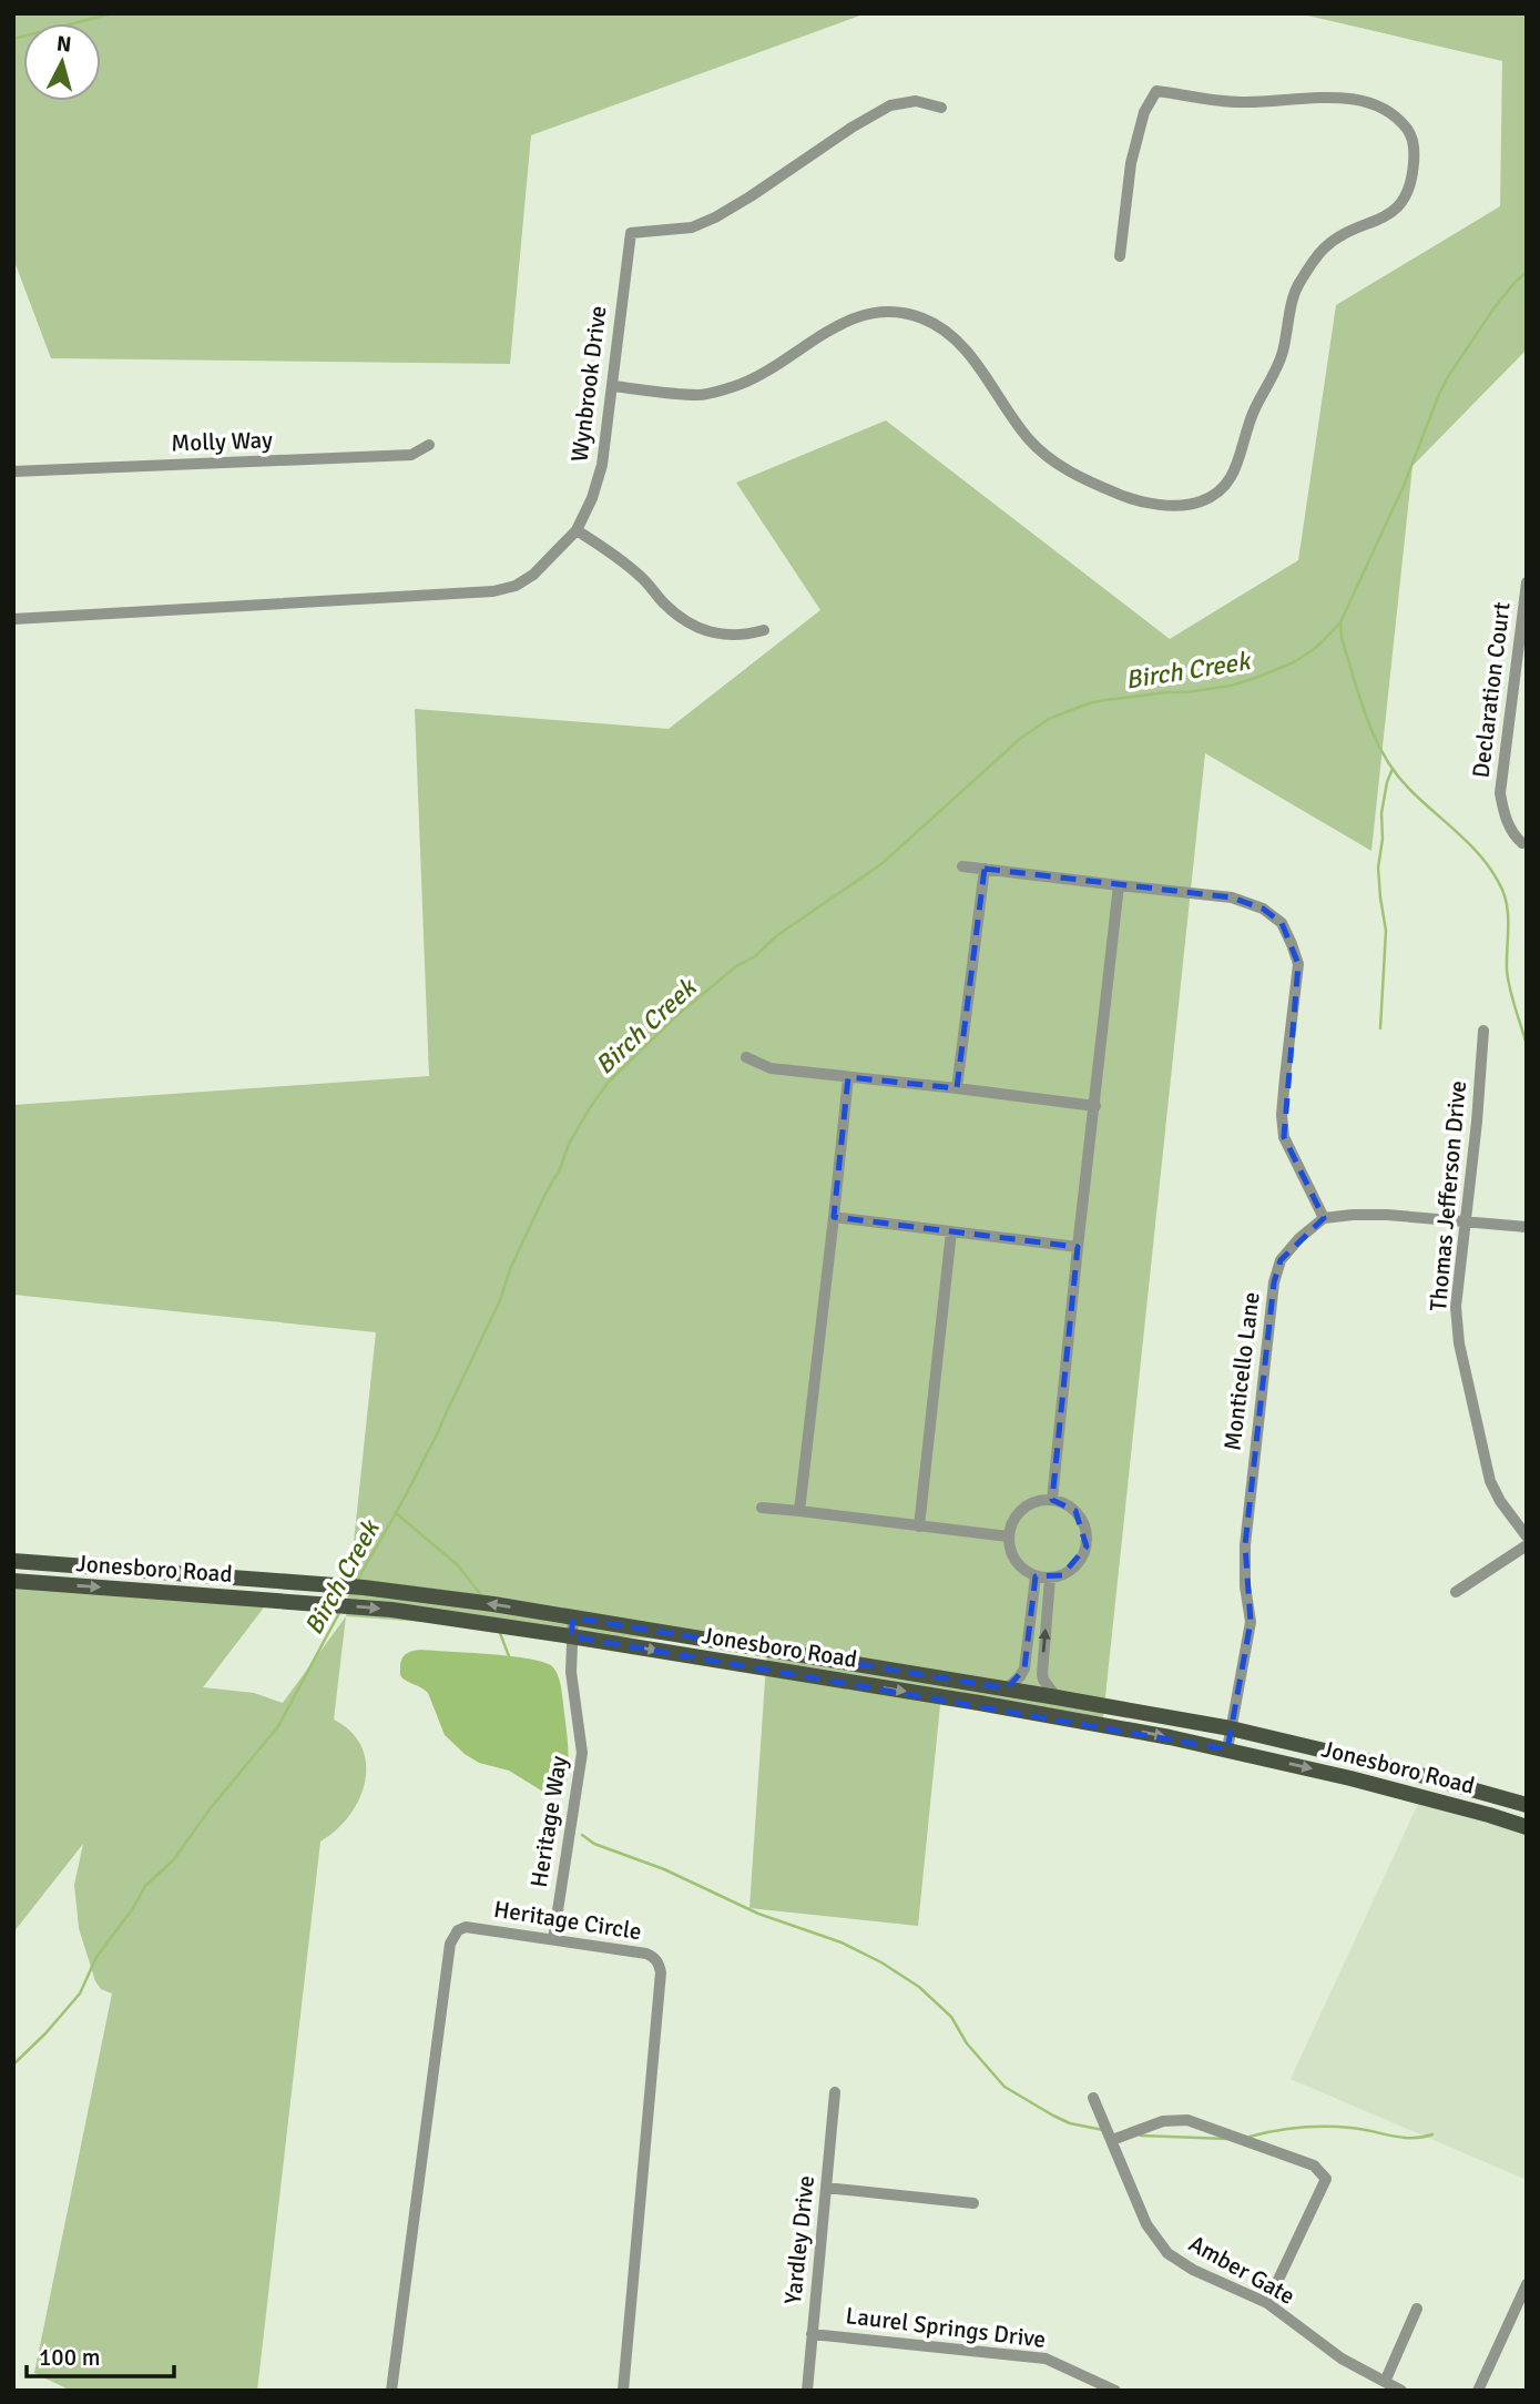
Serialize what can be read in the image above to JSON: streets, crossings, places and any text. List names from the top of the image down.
{
  "streets": {
    "main road": ["Jonesboro Road"],
    "street": [
      "Wynbrook Drive",
      "Molly Way",
      "Declaration Court",
      "Thomas Jefferson Drive",
      "Monticello Lane",
      "Heritage Way",
      "Heritage Circle",
      "Yardley Drive",
      "Amber Gate",
      "Laurel Springs Drive"
    ]
  },
  "crossings": [
    ["Monticello Lane", "Jonesboro Road"],
    ["Jonesboro Road", "Heritage Way"],
    ["Heritage Way", "Heritage Circle"],
    ["Yardley Drive", "Laurel Springs Drive"]
  ],
  "water": ["Birch Creek"],
  "scale_bar": "100 m",
  "north": "top"
}
